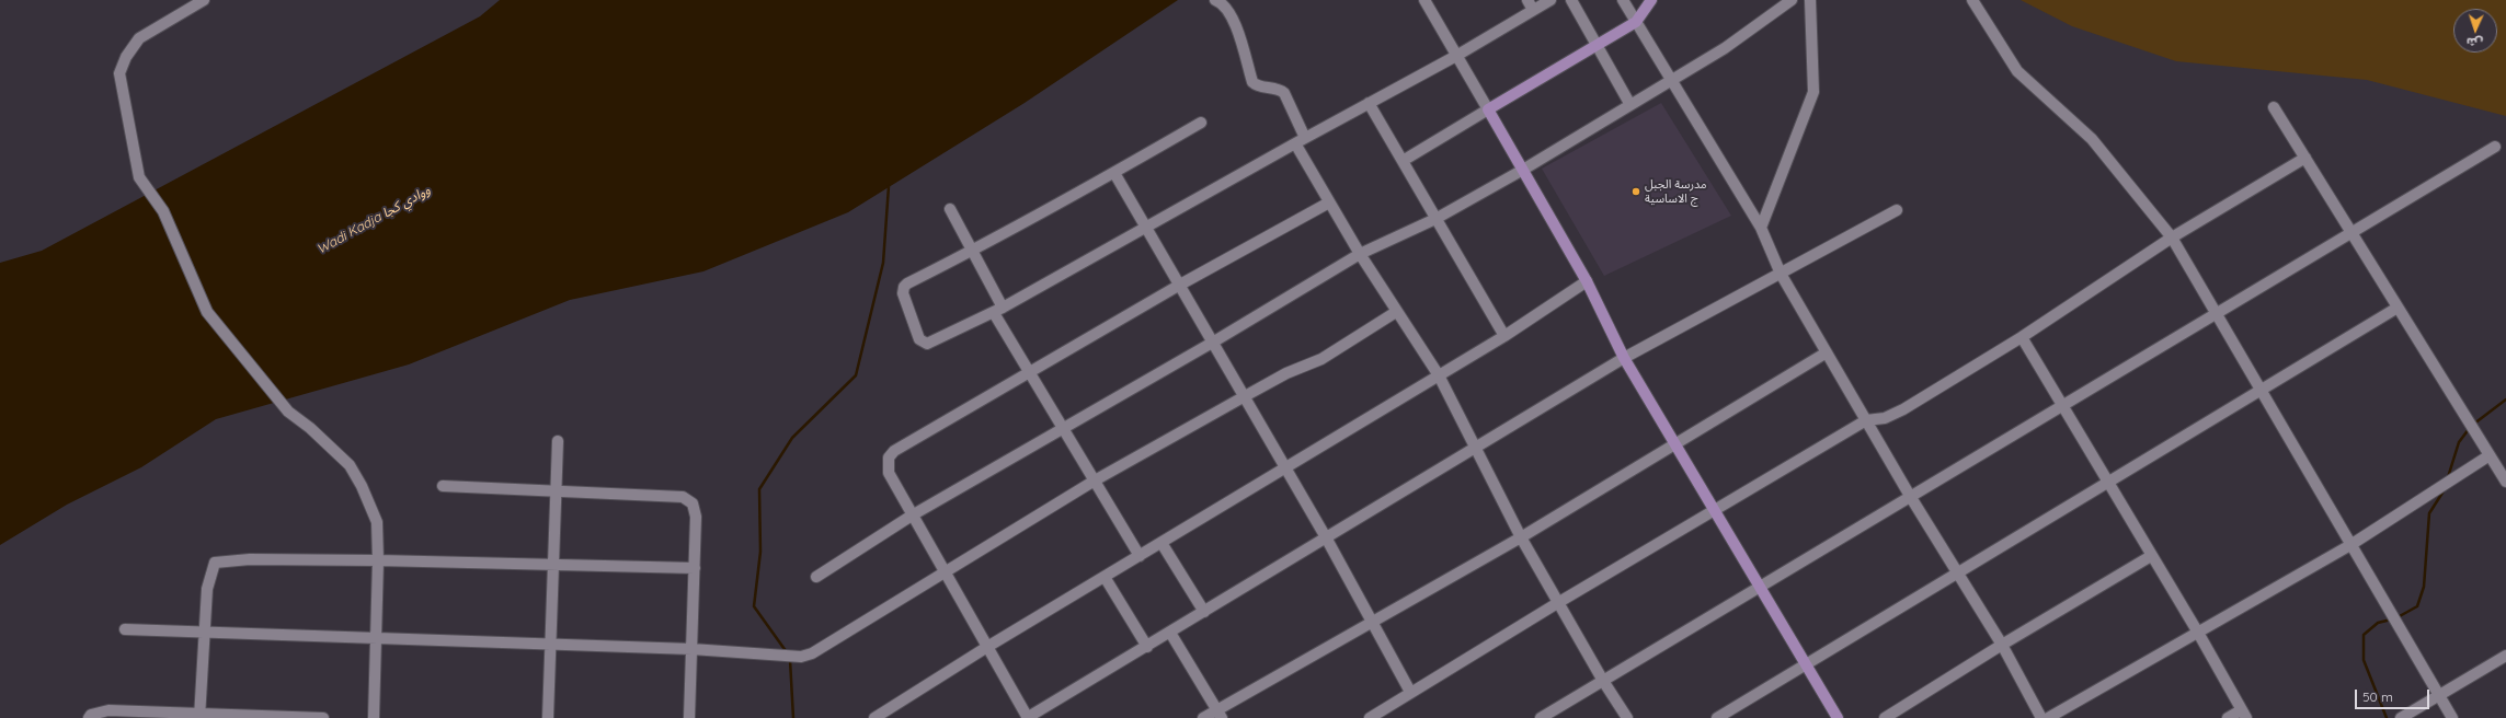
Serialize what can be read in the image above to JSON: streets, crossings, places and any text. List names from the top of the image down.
{
  "water": ["Wadi Kadja ووادي كجا"],
  "places": ["مدرسة الجبل ج الاساسية"],
  "scale_bar": "50 m",
  "north": "bottom"
}
